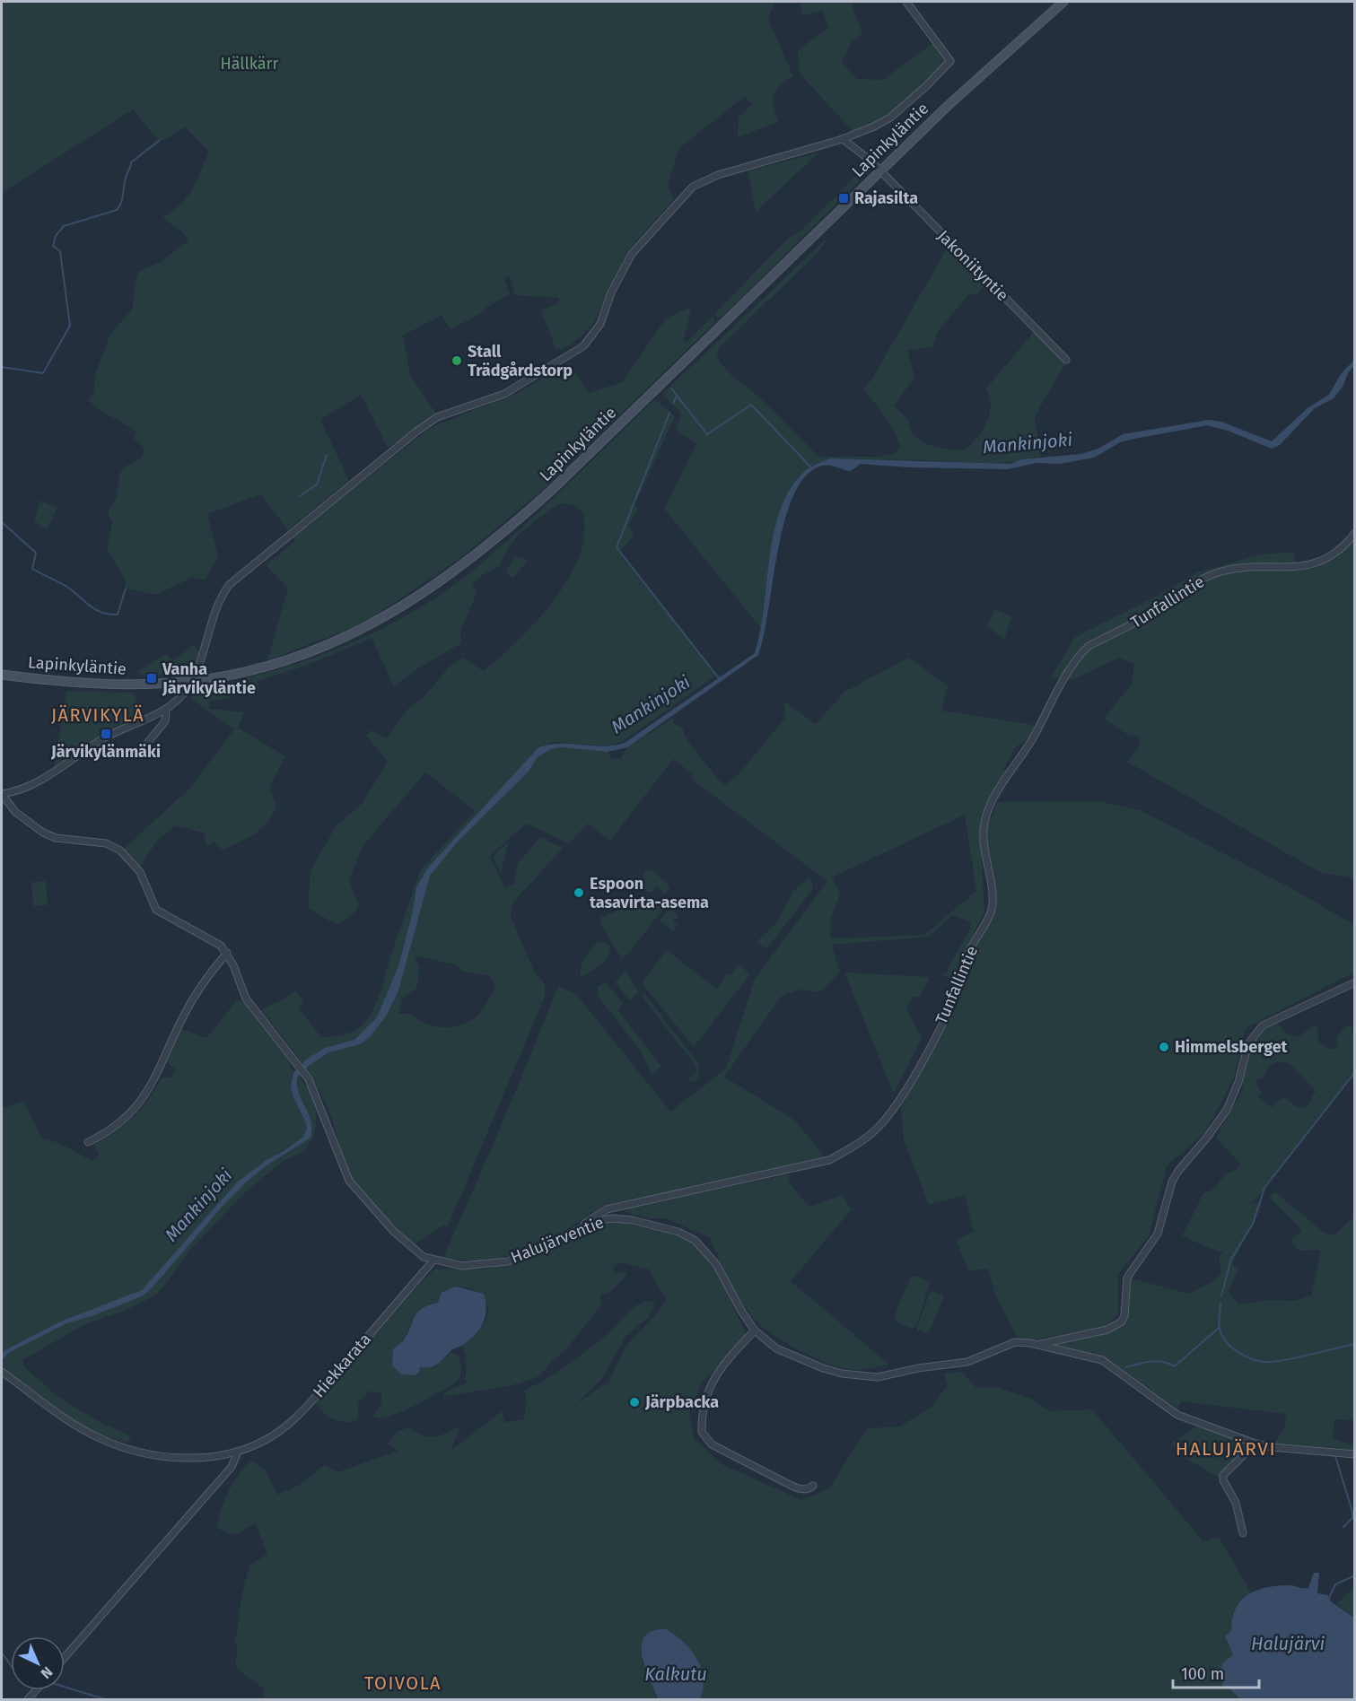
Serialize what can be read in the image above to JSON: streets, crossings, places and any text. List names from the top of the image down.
{
  "streets": {
    "main road": ["Lapinkyläntie"],
    "street": [
      "Jakoniityntie",
      "Tunfallintie",
      "Halujärventie",
      "Hiekkarata"
    ]
  },
  "crossings": [
    ["Lapinkyläntie", "Jakoniityntie"],
    ["Tunfallintie", "Halujärventie"],
    ["Halujärventie", "Hiekkarata"]
  ],
  "districts": ["JÄRVIKYLÄ", "HALUJÄRVI", "TOIVOLA"],
  "water": ["Mankinjoki", "Halujärvi", "Kalkutu"],
  "parks": ["Hällkärr"],
  "places": {
    "transit": ["Rajasilta", "Vanha Järvikyläntie", "Järvikylänmäki"],
    "other": [
      "Stall Trädgårdstorp",
      "Espoon tasavirta-asema",
      "Himmelsberget",
      "Järpbacka"
    ]
  },
  "scale_bar": "100 m",
  "north": "bottom right"
}
